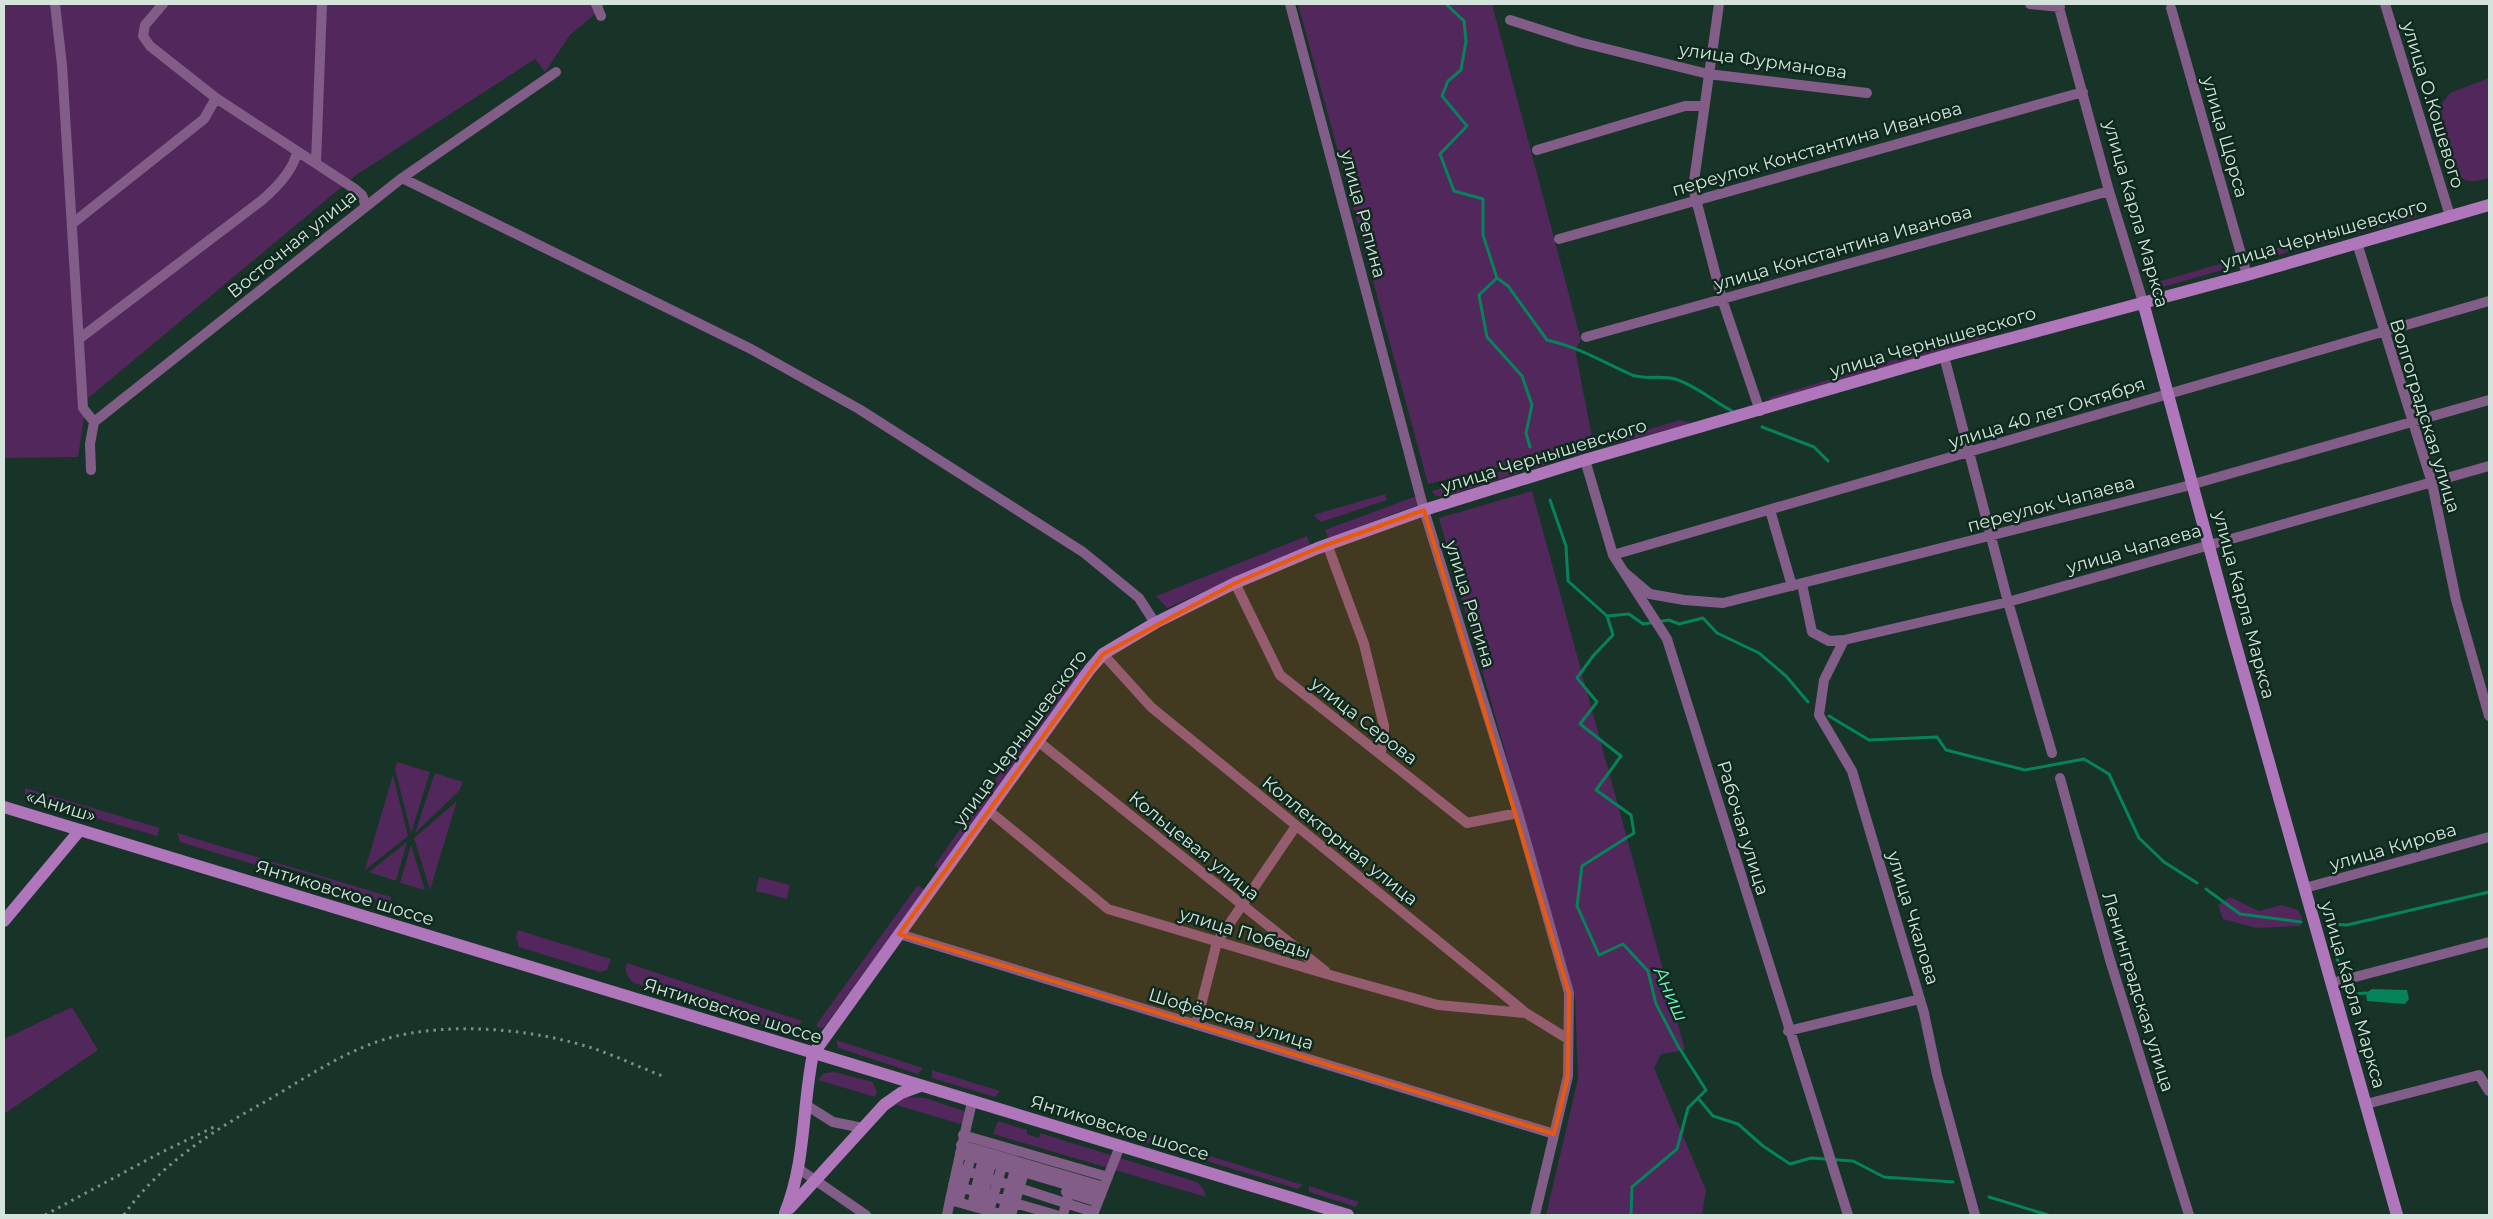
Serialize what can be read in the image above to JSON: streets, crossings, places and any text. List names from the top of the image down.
{
  "streets": {
    "street": [
      "улица Фурманова",
      "улица О.Кошевого",
      "улица Щорса",
      "переулок Константина Иванова",
      "улица Репина",
      "улица Карла Маркса",
      "улица Чернышевского",
      "Восточная улица",
      "улица Константина Иванова",
      "улица 40 лет Октября",
      "Волгоградская улица",
      "переулок Чапаева",
      "улица Чапаева",
      "улица Серова",
      "«Аниш»",
      "Рабочая улица",
      "Коллекторная улица",
      "Кольцевая улица",
      "улица Кирова",
      "Янтиковское шоссе",
      "улица Чкалова",
      "улица Победы",
      "Ленинградская улица",
      "Шофёрская улица"
    ]
  },
  "crossings": [
    ["улица О.Кошевого", "улица Чернышевского"],
    ["улица Щорса", "улица Чернышевского"],
    ["переулок Константина Иванова", "улица Карла Маркса"],
    ["улица Репина", "улица Чернышевского"],
    ["улица Репина", "улица Серова"],
    ["улица Репина", "Коллекторная улица"],
    ["улица Репина", "Шофёрская улица"],
    ["улица Карла Маркса", "улица Чернышевского"],
    ["улица Карла Маркса", "улица Константина Иванова"],
    ["улица Карла Маркса", "улица 40 лет Октября"],
    ["улица Карла Маркса", "переулок Чапаева"],
    ["улица Карла Маркса", "улица Чапаева"],
    ["улица Карла Маркса", "улица Кирова"],
    ["улица Чернышевского", "Волгоградская улица"],
    ["улица Чернышевского", "улица Серова"],
    ["улица Чернышевского", "Рабочая улица"],
    ["улица Чернышевского", "Коллекторная улица"],
    ["улица Чернышевского", "Кольцевая улица"],
    ["улица Чернышевского", "Янтиковское шоссе"],
    ["улица Чернышевского", "улица Победы"],
    ["улица Чернышевского", "Шофёрская улица"],
    ["улица 40 лет Октября", "Волгоградская улица"],
    ["улица 40 лет Октября", "Рабочая улица"],
    ["Волгоградская улица", "переулок Чапаева"],
    ["Волгоградская улица", "улица Чапаева"],
    ["переулок Чапаева", "Рабочая улица"],
    ["улица Чапаева", "улица Чкалова"],
    ["«Аниш»", "Янтиковское шоссе"],
    ["Коллекторная улица", "улица Победы"],
    ["Кольцевая улица", "улица Победы"]
  ],
  "water": ["Аниш"]
}
